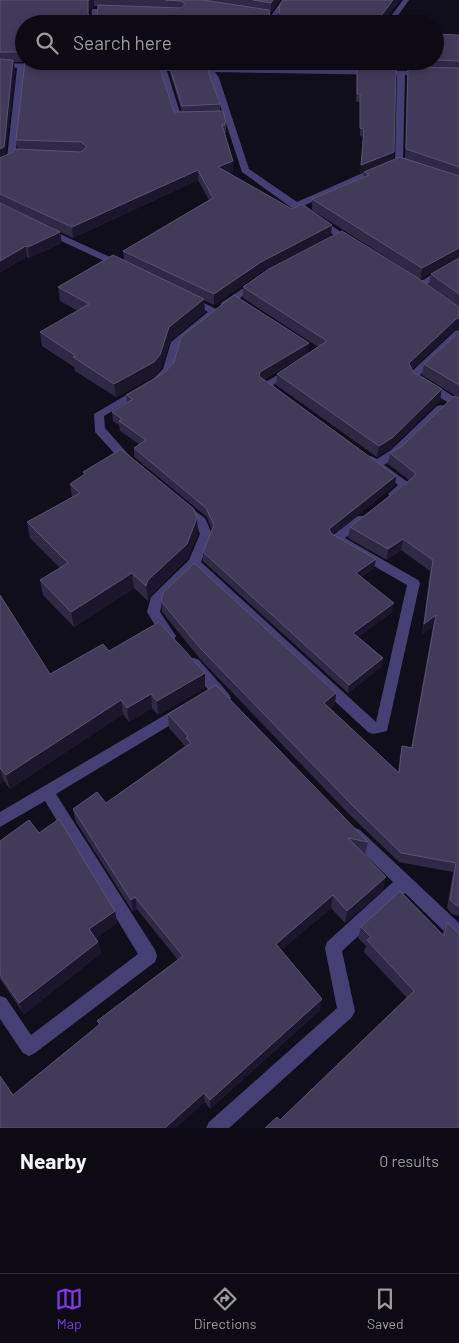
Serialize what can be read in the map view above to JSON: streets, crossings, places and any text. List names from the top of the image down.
{
  "page": {
    "search": "Search here",
    "heading": ["Nearby", "0 results"],
    "nav": ["Map", "Directions", "Saved"]
  }
}
